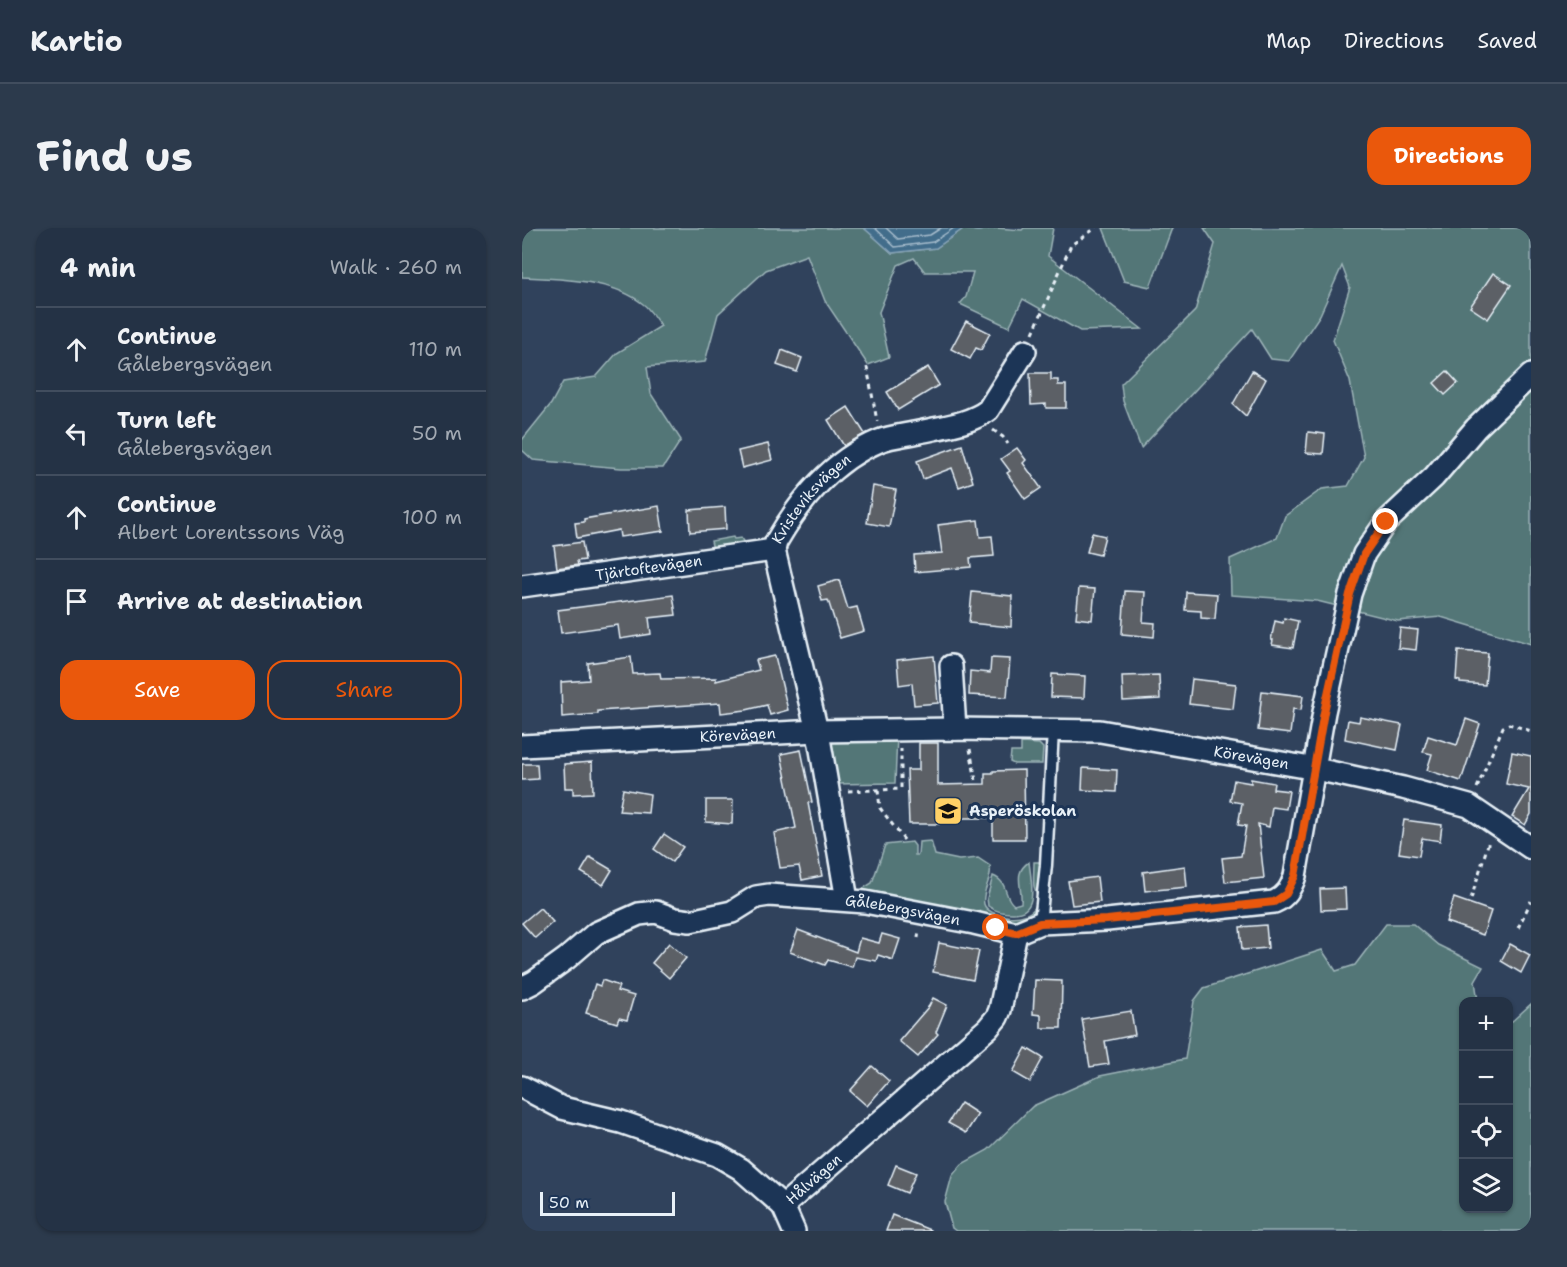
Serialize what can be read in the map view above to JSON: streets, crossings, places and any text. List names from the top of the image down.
{
  "streets": {
    "street": [
      "Kvisteviksvägen",
      "Tjärtoftevägen",
      "Körevägen",
      "Gålebergsvägen",
      "Hålvägen"
    ]
  },
  "crossings": [
    ["Kvisteviksvägen", "Tjärtoftevägen"],
    ["Kvisteviksvägen", "Körevägen"],
    ["Kvisteviksvägen", "Gålebergsvägen"],
    ["Gålebergsvägen", "Hålvägen"]
  ],
  "places": {
    "school or university": ["Asperöskolan"]
  },
  "scale_bar": "50 m",
  "page": {
    "header": "Kartio",
    "nav": ["Map", "Directions", "Saved"],
    "buttons": [
      "Directions",
      ["Save", "Share"]
    ],
    "title": "Find us",
    "heading": ["4 min", "Walk · 260 m"],
    "list": [
      ["Continue", "Gålebergsvägen", "110 m"],
      ["Turn left", "Gålebergsvägen", "50 m"],
      ["Continue", "Albert Lorentssons Väg", "100 m"],
      "Arrive at destination"
    ],
    "map_buttons": ["+", "−"],
    "scale": "50 m"
  }
}
